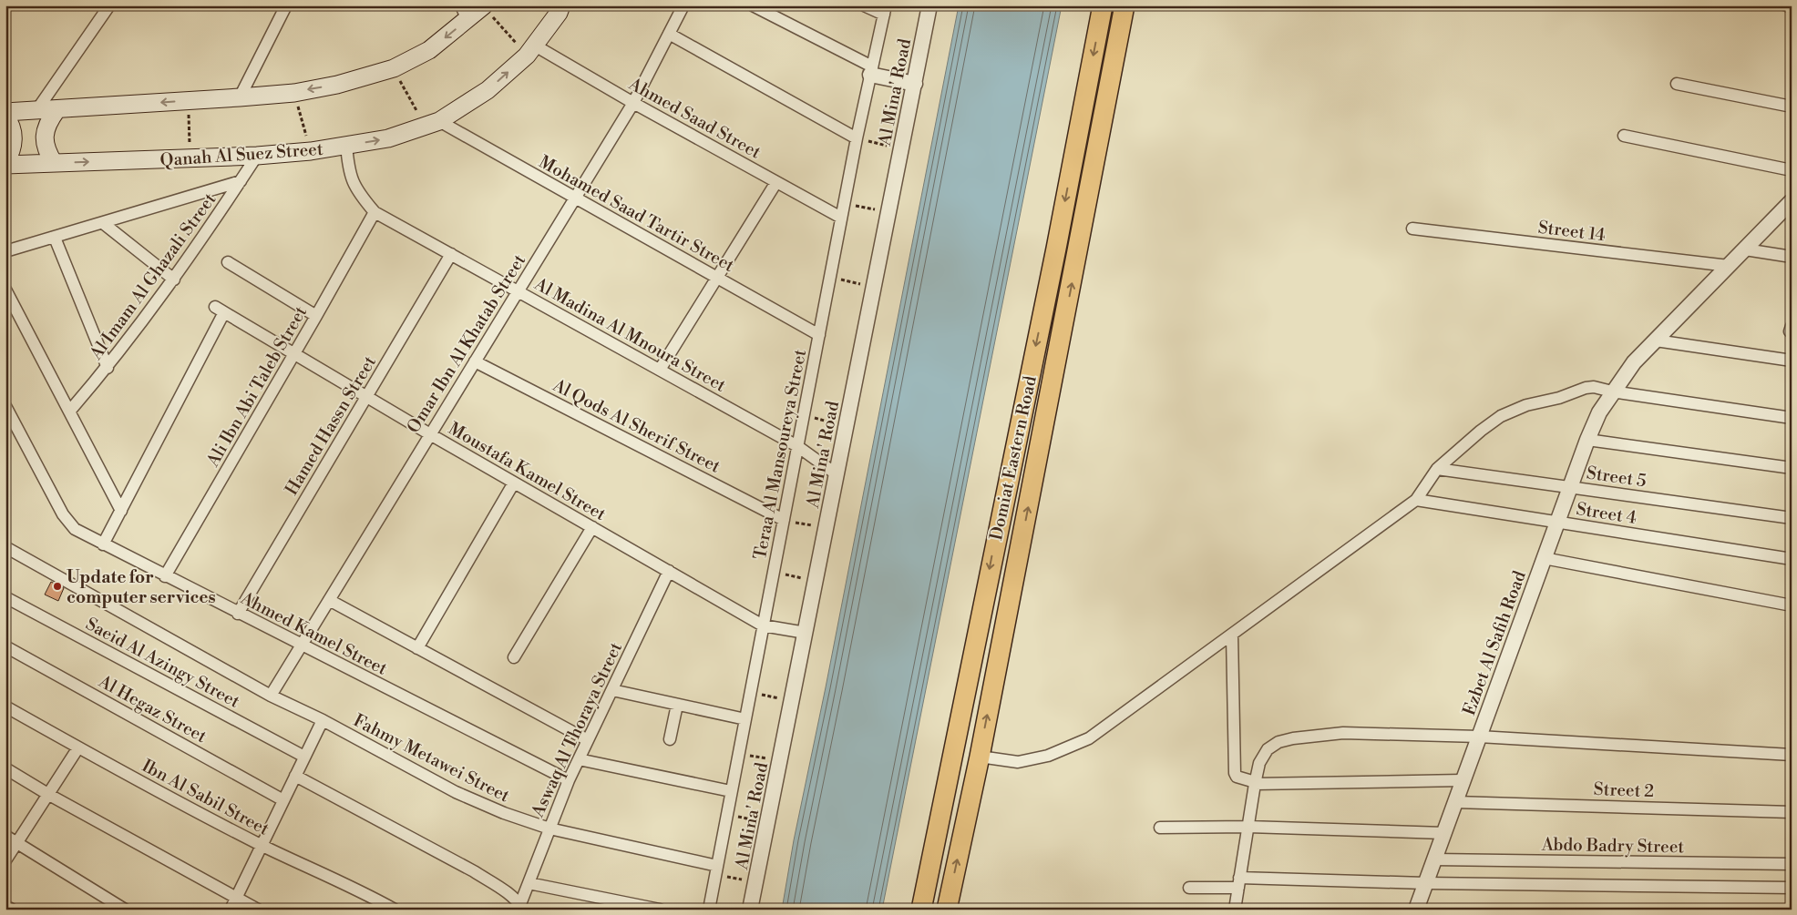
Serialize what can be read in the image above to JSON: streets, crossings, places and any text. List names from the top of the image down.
{
  "streets": {
    "highway": ["Domiat Eastern Road"],
    "main road": ["Qanah Al Suez Street"],
    "street": [
      "Al Mina' Road",
      "Ahmed Saad Street",
      "Mohamed Saad Tartir Street",
      "Street 14",
      "Al Imam Al Ghazali Street",
      "Al Madina Al Mnoura Street",
      "Omar Ibn Al Khatab Street",
      "Ali Ibn Abi Taleb Street",
      "Hamed Hassn Street",
      "Al Qods Al Sherif Street",
      "Teraa Al Mansoureya Street",
      "Moustafa Kamel Street",
      "Street 5",
      "Street 4",
      "Ahmed Kamel Street",
      "Ezbet Al Safih Road",
      "Saeid Al Azingy Street",
      "Al Hegaz Street",
      "Aswaq Al Thoraya Street",
      "Fahmy Metawei Street",
      "Street 2",
      "Ibn Al Sabil Street",
      "Abdo Badry Street"
    ]
  },
  "crossings": [
    ["Al Mina' Road", "Al Madina Al Mnoura Street"],
    ["Al Mina' Road", "Moustafa Kamel Street"],
    ["Ahmed Saad Street", "Qanah Al Suez Street"],
    ["Ahmed Saad Street", "Omar Ibn Al Khatab Street"],
    ["Ahmed Saad Street", "Teraa Al Mansoureya Street"],
    ["Qanah Al Suez Street", "Mohamed Saad Tartir Street"],
    ["Qanah Al Suez Street", "Al Imam Al Ghazali Street"],
    ["Qanah Al Suez Street", "Al Madina Al Mnoura Street"],
    ["Mohamed Saad Tartir Street", "Omar Ibn Al Khatab Street"],
    ["Mohamed Saad Tartir Street", "Teraa Al Mansoureya Street"],
    ["Street 14", "Ezbet Al Safih Road"],
    ["Al Madina Al Mnoura Street", "Omar Ibn Al Khatab Street"],
    ["Al Madina Al Mnoura Street", "Ali Ibn Abi Taleb Street"],
    ["Al Madina Al Mnoura Street", "Hamed Hassn Street"],
    ["Al Madina Al Mnoura Street", "Teraa Al Mansoureya Street"],
    ["Omar Ibn Al Khatab Street", "Al Qods Al Sherif Street"],
    ["Omar Ibn Al Khatab Street", "Moustafa Kamel Street"],
    ["Omar Ibn Al Khatab Street", "Ahmed Kamel Street"],
    ["Omar Ibn Al Khatab Street", "Fahmy Metawei Street"],
    ["Ali Ibn Abi Taleb Street", "Moustafa Kamel Street"],
    ["Ali Ibn Abi Taleb Street", "Ahmed Kamel Street"],
    ["Hamed Hassn Street", "Moustafa Kamel Street"],
    ["Hamed Hassn Street", "Ahmed Kamel Street"],
    ["Al Qods Al Sherif Street", "Teraa Al Mansoureya Street"],
    ["Teraa Al Mansoureya Street", "Moustafa Kamel Street"],
    ["Teraa Al Mansoureya Street", "Fahmy Metawei Street"],
    ["Moustafa Kamel Street", "Aswaq Al Thoraya Street"],
    ["Street 5", "Ezbet Al Safih Road"],
    ["Street 4", "Ezbet Al Safih Road"],
    ["Ahmed Kamel Street", "Aswaq Al Thoraya Street"],
    ["Ezbet Al Safih Road", "Street 2"],
    ["Ezbet Al Safih Road", "Abdo Badry Street"],
    ["Aswaq Al Thoraya Street", "Fahmy Metawei Street"]
  ],
  "places": ["Update for computer services"]
}
